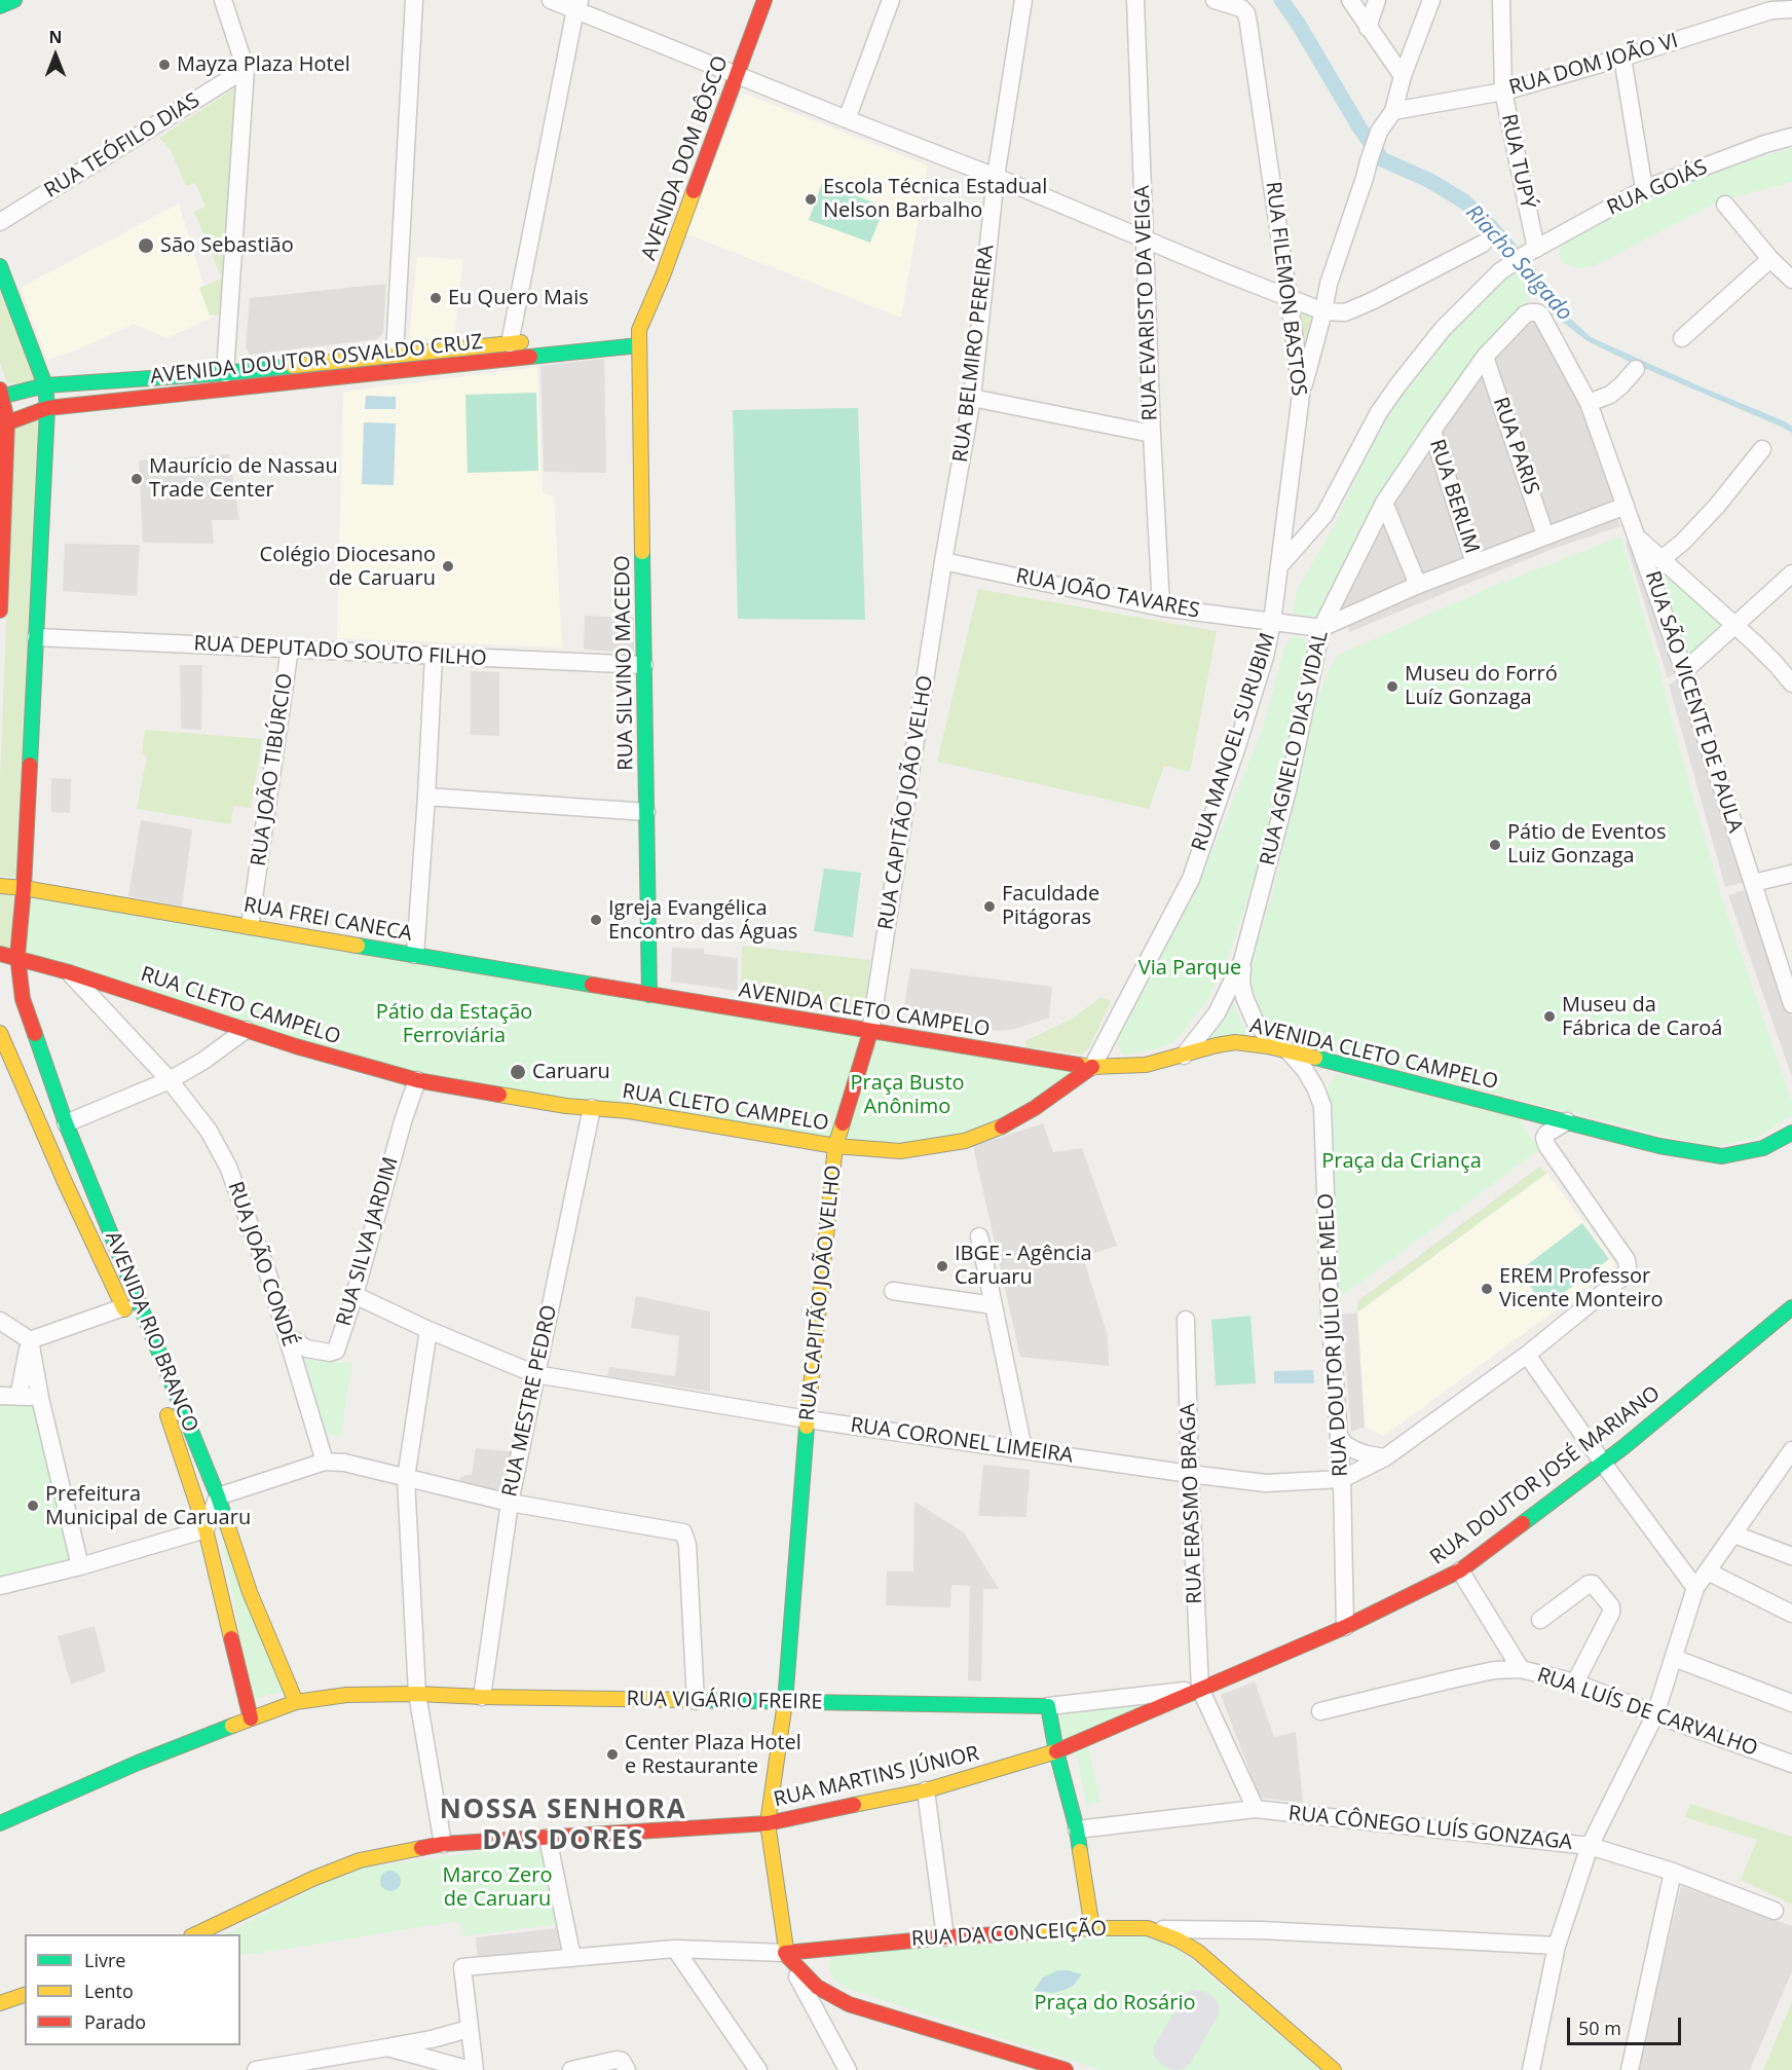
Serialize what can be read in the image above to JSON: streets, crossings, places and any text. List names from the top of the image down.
{
  "streets": {
    "main road": [
      "AVENIDA DOM BÔSCO",
      "AVENIDA DOUTOR OSVALDO CRUZ",
      "RUA SILVINO MACEDO",
      "RUA CAPITÃO JOÃO VELHO",
      "RUA FREI CANECA",
      "RUA CLETO CAMPELO",
      "AVENIDA CLETO CAMPELO",
      "AVENIDA RIO BRANCO",
      "RUA DOUTOR JOSÉ MARIANO",
      "RUA VIGÁRIO FREIRE",
      "RUA MARTINS JÚNIOR",
      "RUA DA CONCEIÇÃO"
    ],
    "street": [
      "RUA DOM JOÃO VI",
      "RUA TEÓFILO DIAS",
      "RUA TUPÝ",
      "RUA GOIÁS",
      "RUA FILEMON BASTOS",
      "RUA EVARISTO DA VEIGA",
      "RUA BELMIRO PEREIRA",
      "RUA PARIS",
      "RUA BERLIM",
      "RUA JOÃO TAVARES",
      "RUA DEPUTADO SOUTO FILHO",
      "RUA SÃO VICENTE DE PAULA",
      "RUA MANOEL SURUBIM",
      "RUA AGNELO DIAS VIDAL",
      "RUA JOÃO TIBÚRCIO",
      "RUA SILVA JARDIM",
      "RUA JOÃO CONDÉ",
      "RUA DOUTOR JÚLIO DE MELO",
      "RUA MESTRE PEDRO",
      "RUA CORONEL LIMEIRA",
      "RUA ERASMO BRAGA",
      "RUA LUÍS DE CARVALHO",
      "RUA CÔNEGO LUÍS GONZAGA"
    ]
  },
  "crossings": [
    ["RUA DOM JOÃO VI", "RUA TUPÝ"],
    ["AVENIDA DOM BÔSCO", "RUA SILVINO MACEDO"],
    ["RUA TUPÝ", "RUA GOIÁS"],
    ["RUA GOIÁS", "RUA FILEMON BASTOS"],
    ["RUA FILEMON BASTOS", "RUA JOÃO TAVARES"],
    ["RUA FILEMON BASTOS", "RUA MANOEL SURUBIM"],
    ["RUA EVARISTO DA VEIGA", "RUA JOÃO TAVARES"],
    ["RUA BELMIRO PEREIRA", "RUA JOÃO TAVARES"],
    ["RUA BELMIRO PEREIRA", "RUA CAPITÃO JOÃO VELHO"],
    ["AVENIDA DOUTOR OSVALDO CRUZ", "RUA SILVINO MACEDO"],
    ["AVENIDA DOUTOR OSVALDO CRUZ", "AVENIDA RIO BRANCO"],
    ["RUA PARIS", "RUA AGNELO DIAS VIDAL"],
    ["RUA BERLIM", "RUA AGNELO DIAS VIDAL"],
    ["RUA JOÃO TAVARES", "RUA MANOEL SURUBIM"],
    ["RUA JOÃO TAVARES", "RUA CAPITÃO JOÃO VELHO"],
    ["RUA DEPUTADO SOUTO FILHO", "RUA SILVINO MACEDO"],
    ["RUA DEPUTADO SOUTO FILHO", "RUA JOÃO TIBÚRCIO"],
    ["RUA DEPUTADO SOUTO FILHO", "AVENIDA RIO BRANCO"],
    ["RUA SILVINO MACEDO", "RUA FREI CANECA"],
    ["RUA SILVINO MACEDO", "AVENIDA CLETO CAMPELO"],
    ["RUA SÃO VICENTE DE PAULA", "RUA AGNELO DIAS VIDAL"],
    ["RUA MANOEL SURUBIM", "RUA AGNELO DIAS VIDAL"],
    ["RUA MANOEL SURUBIM", "RUA CLETO CAMPELO"],
    ["RUA MANOEL SURUBIM", "AVENIDA CLETO CAMPELO"],
    ["RUA AGNELO DIAS VIDAL", "AVENIDA CLETO CAMPELO"],
    ["RUA AGNELO DIAS VIDAL", "RUA DOUTOR JÚLIO DE MELO"],
    ["RUA JOÃO TIBÚRCIO", "RUA FREI CANECA"],
    ["RUA CAPITÃO JOÃO VELHO", "RUA CLETO CAMPELO"],
    ["RUA CAPITÃO JOÃO VELHO", "AVENIDA CLETO CAMPELO"],
    ["RUA CAPITÃO JOÃO VELHO", "RUA CORONEL LIMEIRA"],
    ["RUA CAPITÃO JOÃO VELHO", "RUA VIGÁRIO FREIRE"],
    ["RUA CAPITÃO JOÃO VELHO", "RUA MARTINS JÚNIOR"],
    ["RUA CAPITÃO JOÃO VELHO", "RUA DA CONCEIÇÃO"],
    ["RUA FREI CANECA", "AVENIDA CLETO CAMPELO"],
    ["RUA FREI CANECA", "AVENIDA RIO BRANCO"],
    ["RUA CLETO CAMPELO", "AVENIDA CLETO CAMPELO"],
    ["RUA CLETO CAMPELO", "RUA SILVA JARDIM"],
    ["RUA CLETO CAMPELO", "RUA JOÃO CONDÉ"],
    ["RUA CLETO CAMPELO", "AVENIDA RIO BRANCO"],
    ["RUA CLETO CAMPELO", "RUA MESTRE PEDRO"],
    ["AVENIDA CLETO CAMPELO", "RUA DOUTOR JÚLIO DE MELO"],
    ["AVENIDA CLETO CAMPELO", "RUA CORONEL LIMEIRA"],
    ["RUA SILVA JARDIM", "RUA JOÃO CONDÉ"],
    ["RUA SILVA JARDIM", "RUA CORONEL LIMEIRA"],
    ["AVENIDA RIO BRANCO", "RUA VIGÁRIO FREIRE"],
    ["RUA DOUTOR JÚLIO DE MELO", "RUA CORONEL LIMEIRA"],
    ["RUA DOUTOR JÚLIO DE MELO", "RUA DOUTOR JOSÉ MARIANO"],
    ["RUA MESTRE PEDRO", "RUA CORONEL LIMEIRA"],
    ["RUA MESTRE PEDRO", "RUA VIGÁRIO FREIRE"],
    ["RUA CORONEL LIMEIRA", "RUA ERASMO BRAGA"],
    ["RUA DOUTOR JOSÉ MARIANO", "RUA ERASMO BRAGA"],
    ["RUA DOUTOR JOSÉ MARIANO", "RUA VIGÁRIO FREIRE"],
    ["RUA DOUTOR JOSÉ MARIANO", "RUA MARTINS JÚNIOR"],
    ["RUA ERASMO BRAGA", "RUA VIGÁRIO FREIRE"],
    ["RUA ERASMO BRAGA", "RUA MARTINS JÚNIOR"],
    ["RUA VIGÁRIO FREIRE", "RUA MARTINS JÚNIOR"]
  ],
  "districts": ["NOSSA SENHORA DAS DORES"],
  "water": ["Riacho Salgado"],
  "parks": [
    "Via Parque",
    "Pátio da Estação Ferroviária",
    "Praça Busto Anônimo",
    "Praça da Criança",
    "Marco Zero de Caruaru",
    "Praça do Rosário"
  ],
  "places": [
    "Mayza Plaza Hotel",
    "Escola Técnica Estadual Nelson Barbalho",
    "São Sebastião",
    "Eu Quero Mais",
    "Maurício de Nassau Trade Center",
    "Colégio Diocesano de Caruaru",
    "Museu do Forró Luíz Gonzaga",
    "Pátio de Eventos Luiz Gonzaga",
    "Faculdade Pitágoras",
    "Igreja Evangélica Encontro das Águas",
    "Museu da Fábrica de Caroá",
    "Caruaru",
    "IBGE - Agência Caruaru",
    "EREM Professor Vicente Monteiro",
    "Prefeitura Municipal de Caruaru",
    "Center Plaza Hotel e Restaurante"
  ],
  "legend": ["Livre", "Lento", "Parado"],
  "scale_bar": "50 m",
  "north": "top"
}
